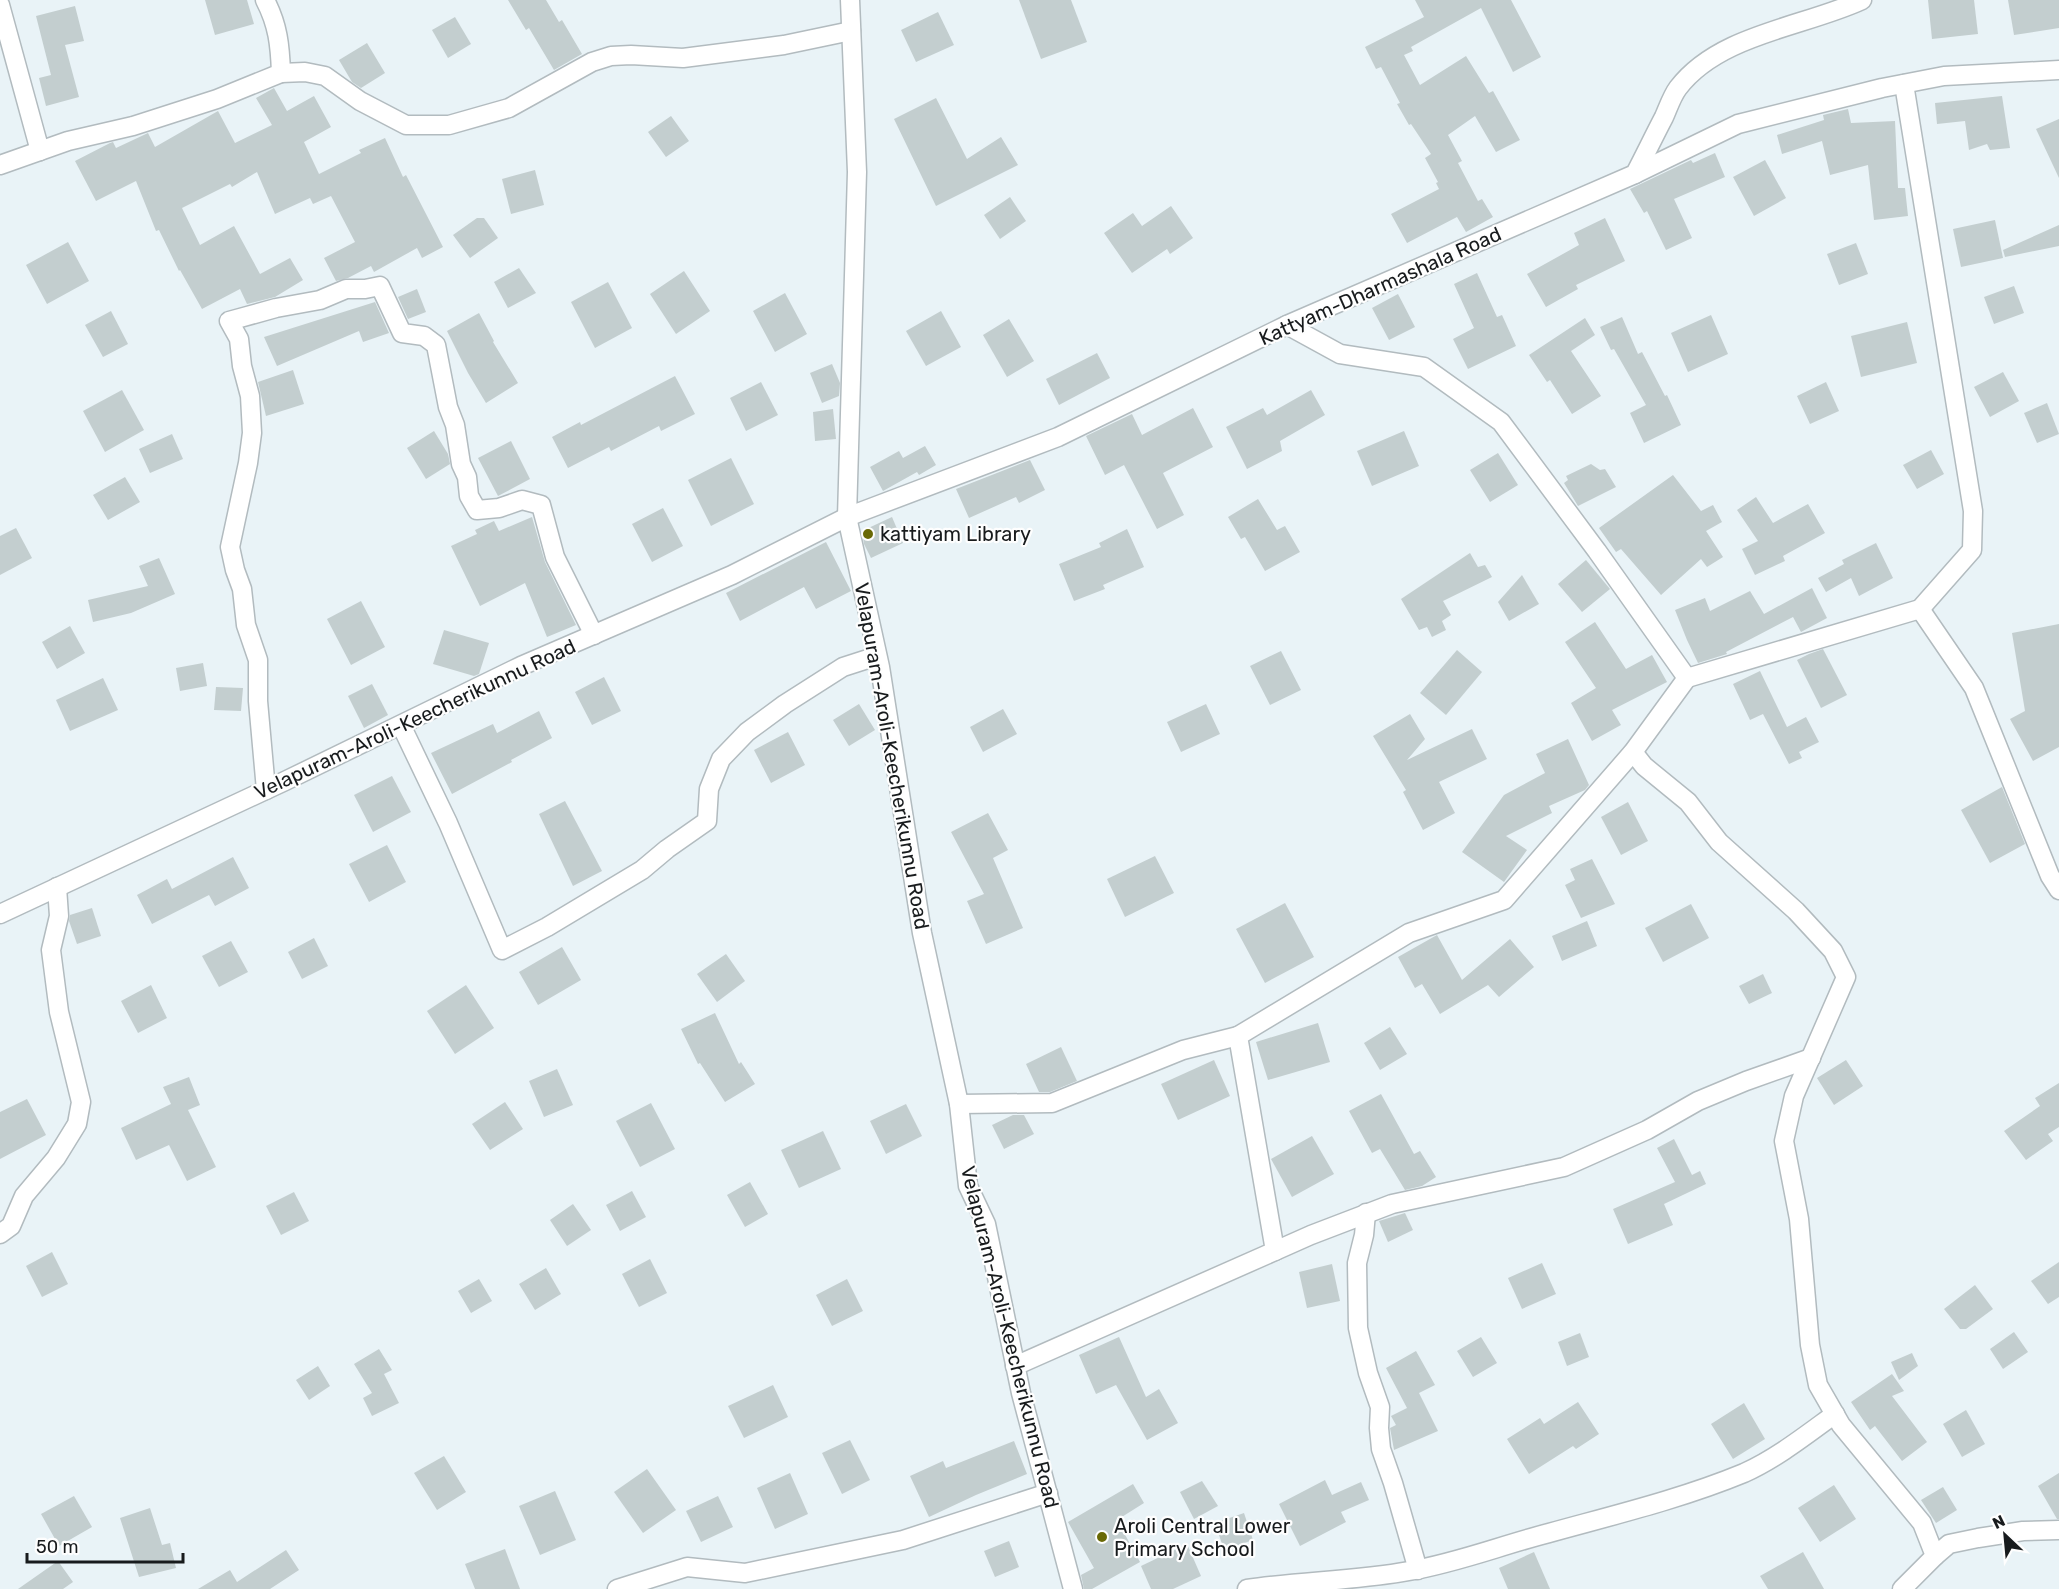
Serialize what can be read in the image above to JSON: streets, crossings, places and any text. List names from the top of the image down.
{
  "streets": {
    "street": ["Kattyam-Dharmashala Road", "Velapuram-Aroli-Keecherikunnu Road"]
  },
  "crossings": [
    ["Kattyam-Dharmashala Road", "Velapuram-Aroli-Keecherikunnu Road"]
  ],
  "places": ["kattiyam Library", "Aroli Central Lower Primary School"],
  "scale_bar": "50 m",
  "north": "top left"
}
